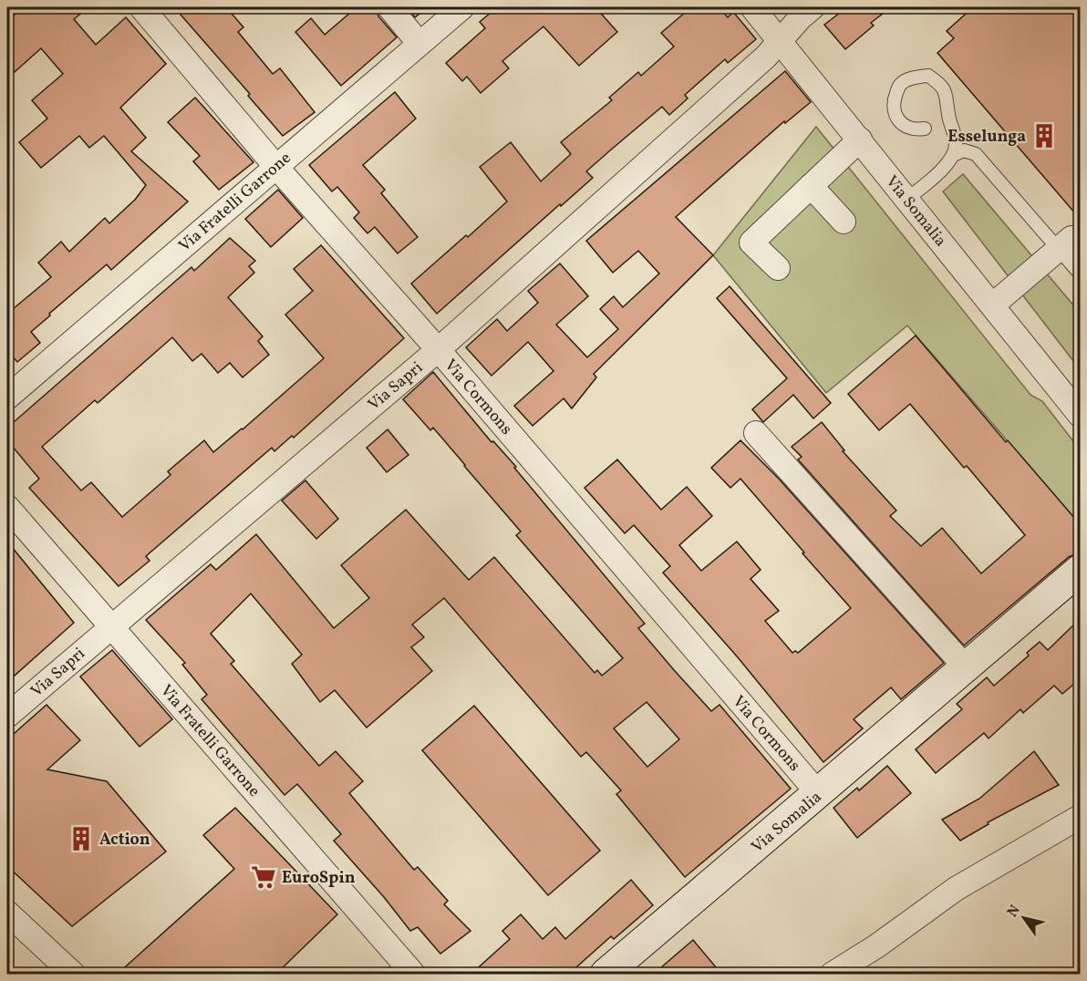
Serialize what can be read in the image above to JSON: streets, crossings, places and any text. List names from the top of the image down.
{
  "streets": {
    "street": [
      "Via Fratelli Garrone",
      "Via Somalia",
      "Via Sapri",
      "Via Cormons"
    ]
  },
  "crossings": [
    ["Via Fratelli Garrone", "Via Sapri"],
    ["Via Somalia", "Via Cormons"],
    ["Via Sapri", "Via Cormons"]
  ],
  "places": {
    "building": ["Esselunga", "Action"],
    "supermarket": ["EuroSpin"]
  },
  "north": "top left"
}
